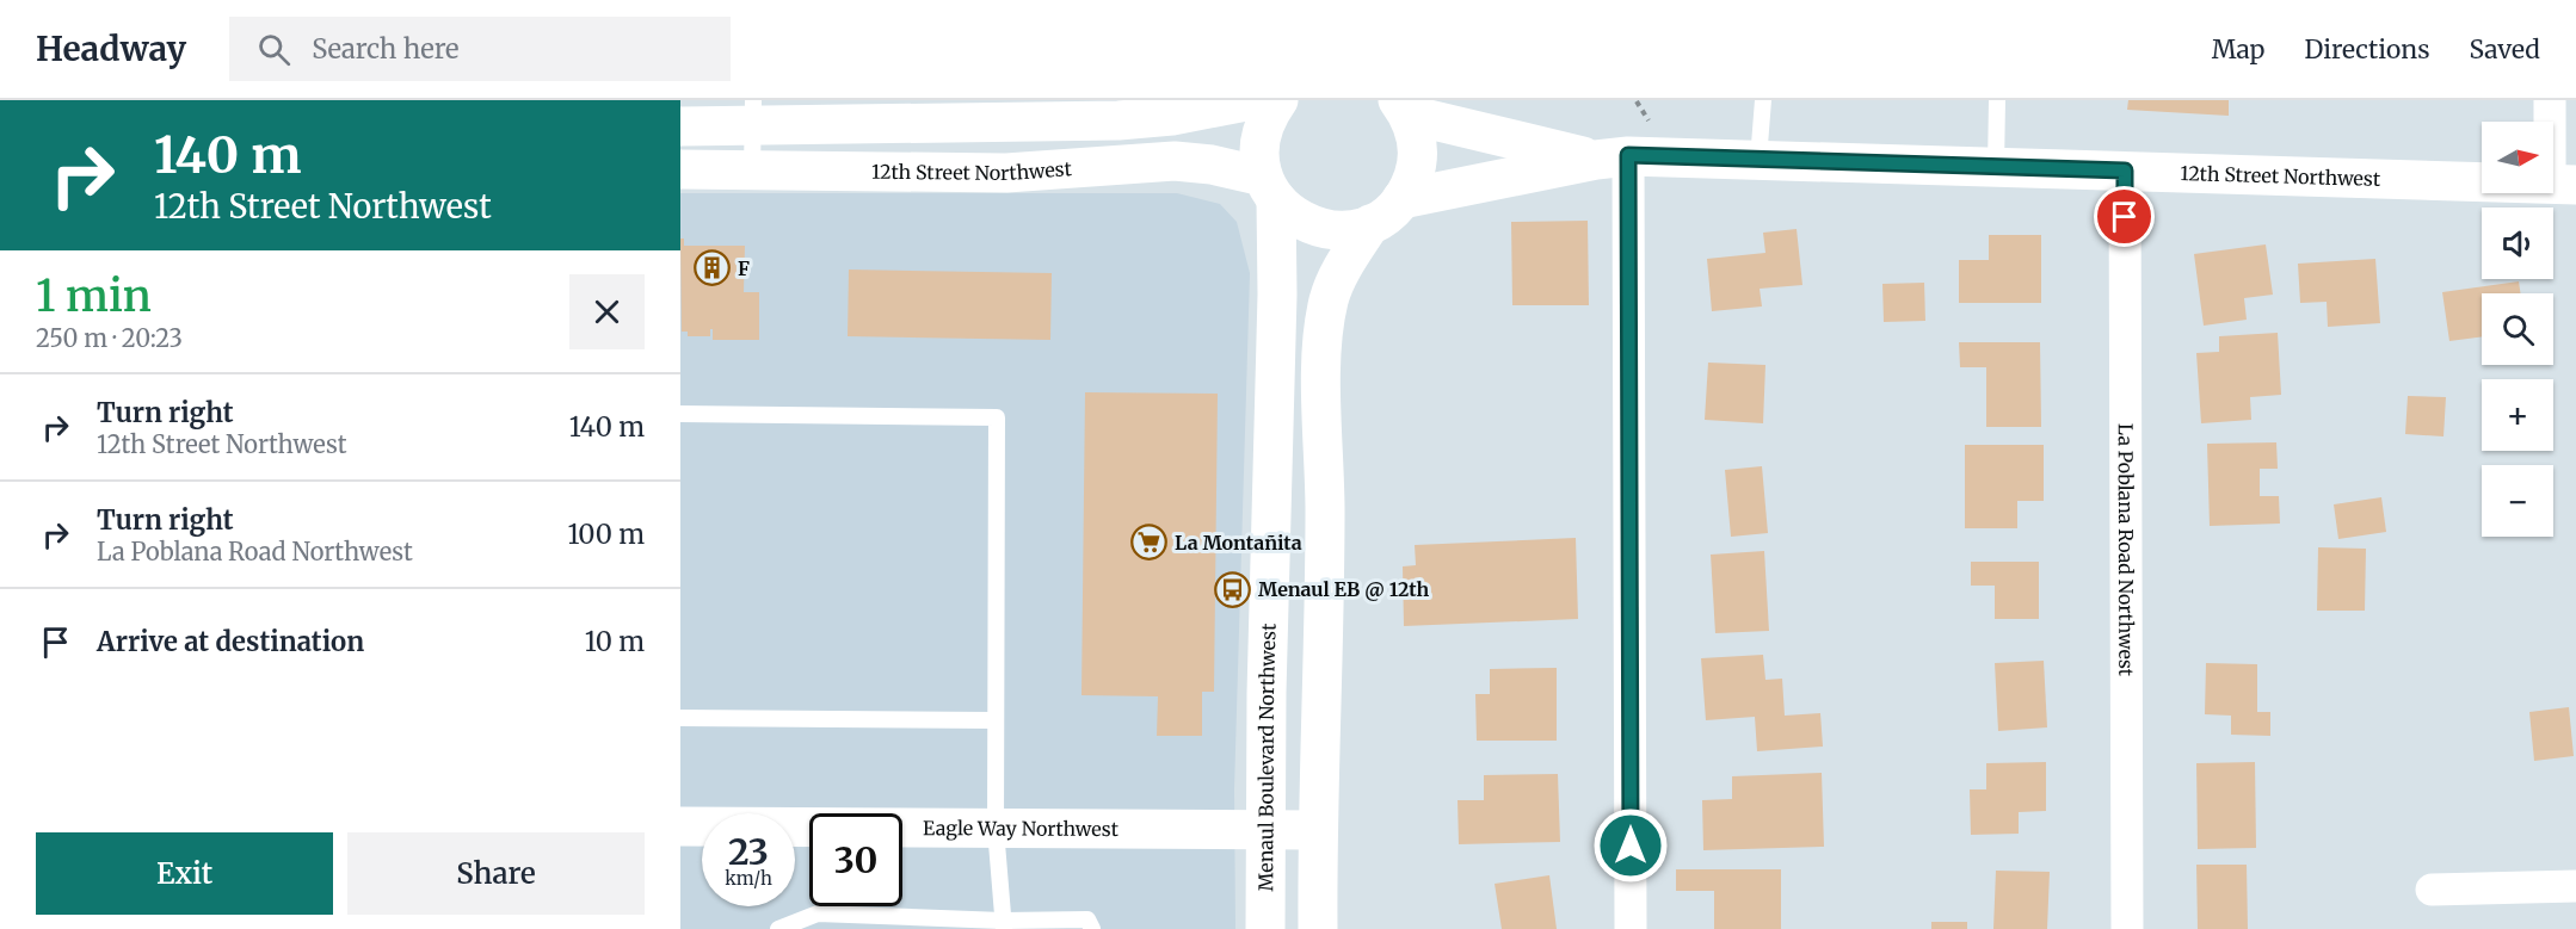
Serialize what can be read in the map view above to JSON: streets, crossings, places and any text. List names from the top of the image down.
{
  "streets": {
    "main road": ["12th Street Northwest", "Menaul Boulevard Northwest", "Eagle Way Northwest"],
    "street": ["La Poblana Road Northwest"]
  },
  "crossings": [
    ["12th Street Northwest", "La Poblana Road Northwest"],
    ["12th Street Northwest", "Menaul Boulevard Northwest"],
    ["Menaul Boulevard Northwest", "Eagle Way Northwest"]
  ],
  "places": {
    "building": ["F"],
    "supermarket": ["La Montañita"],
    "bus stop": ["Menaul EB @ 12th"]
  },
  "north": "right",
  "page": {
    "header": "Headway",
    "search": "Search here",
    "nav": ["Map", "Directions", "Saved"],
    "turn": ["140 m", "12th Street Northwest"],
    "map_buttons": ["+", "−"],
    "heading": ["1 min", "250 m · 20:23"],
    "list": [
      {
        "name": "Turn right",
        "note": "12th Street Northwest",
        "value": "140 m"
      },
      {
        "name": "Turn right",
        "note": "La Poblana Road Northwest",
        "value": "100 m"
      },
      {
        "name": "Arrive at destination",
        "value": "10 m"
      }
    ],
    "speed": "23 km/h",
    "limit": "30",
    "buttons": ["Exit", "Share"]
  }
}
